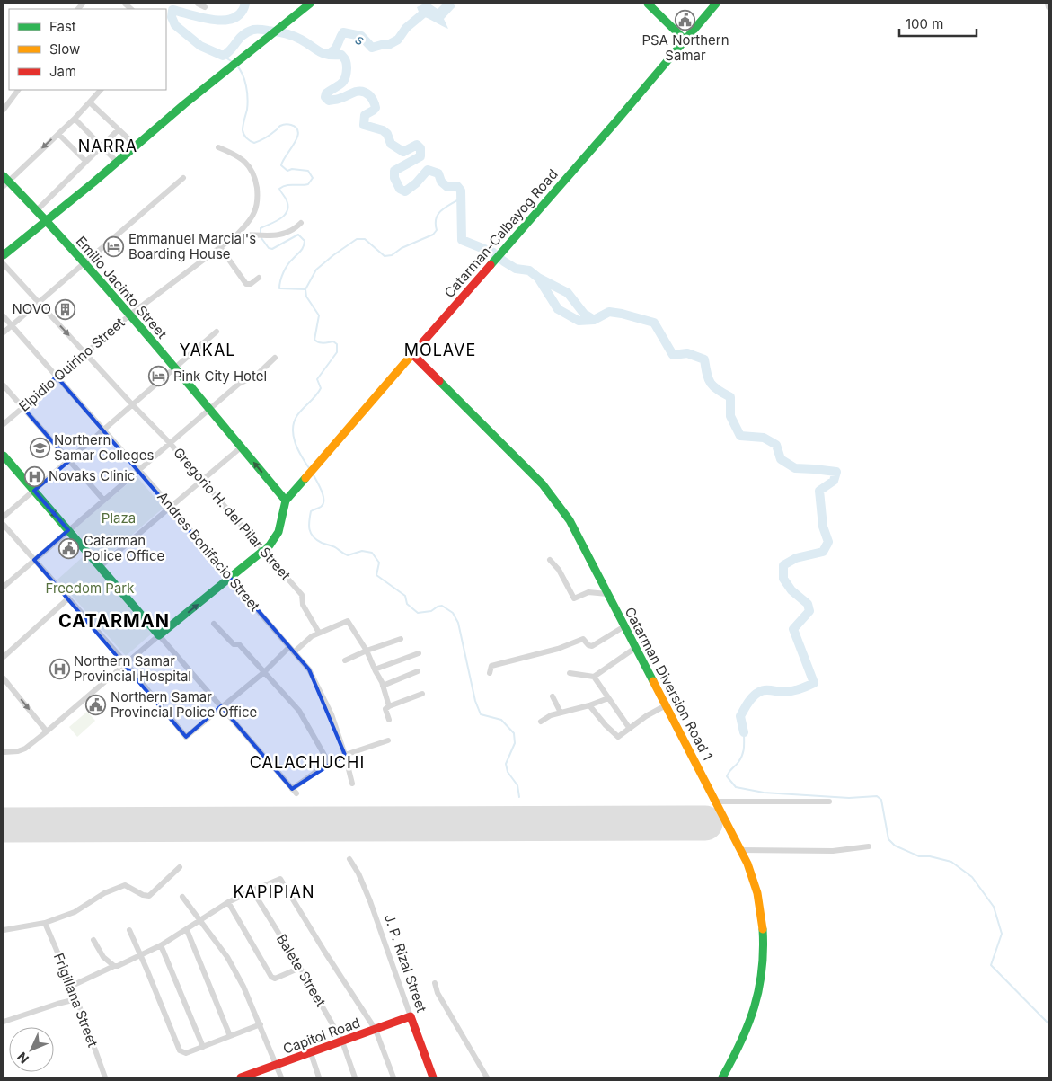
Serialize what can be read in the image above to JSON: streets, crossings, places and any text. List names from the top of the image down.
{
  "streets": {
    "main road": [
      "Catarman-Calbayog Road",
      "Emilio Jacinto Street",
      "Catarman Diversion Road 1",
      "J. P. Rizal Street",
      "Capitol Road"
    ],
    "street": [
      "Elpidio Quirino Street",
      "Gregorio H. del Pilar Street",
      "Andres Bonifacio Street",
      "Balete Street",
      "Frigillana Street"
    ]
  },
  "crossings": [
    ["Catarman-Calbayog Road", "Emilio Jacinto Street"],
    ["Catarman-Calbayog Road", "Catarman Diversion Road 1"],
    ["Emilio Jacinto Street", "Elpidio Quirino Street"],
    ["Elpidio Quirino Street", "Gregorio H. del Pilar Street"],
    ["Elpidio Quirino Street", "Andres Bonifacio Street"],
    ["J. P. Rizal Street", "Capitol Road"],
    ["Balete Street", "Capitol Road"]
  ],
  "districts": [
    "NARRA",
    "YAKAL",
    "MOLAVE",
    "CATARMAN",
    "CALACHUCHI",
    "KAPIPIAN"
  ],
  "water": ["s"],
  "parks": ["Plaza", "Freedom Park"],
  "places": {
    "public building": ["PSA Northern Samar", "Catarman Police Office", "Northern Samar Provincial Police Office"],
    "hotel": ["Emmanuel Marcial's Boarding House", "Pink City Hotel"],
    "building": ["NOVO"],
    "school or university": ["Northern Samar Colleges"],
    "hospital": ["Novaks Clinic", "Northern Samar Provincial Hospital"]
  },
  "legend": ["Fast", "Slow", "Jam"],
  "scale_bar": "100 m",
  "north": "bottom left"
}
